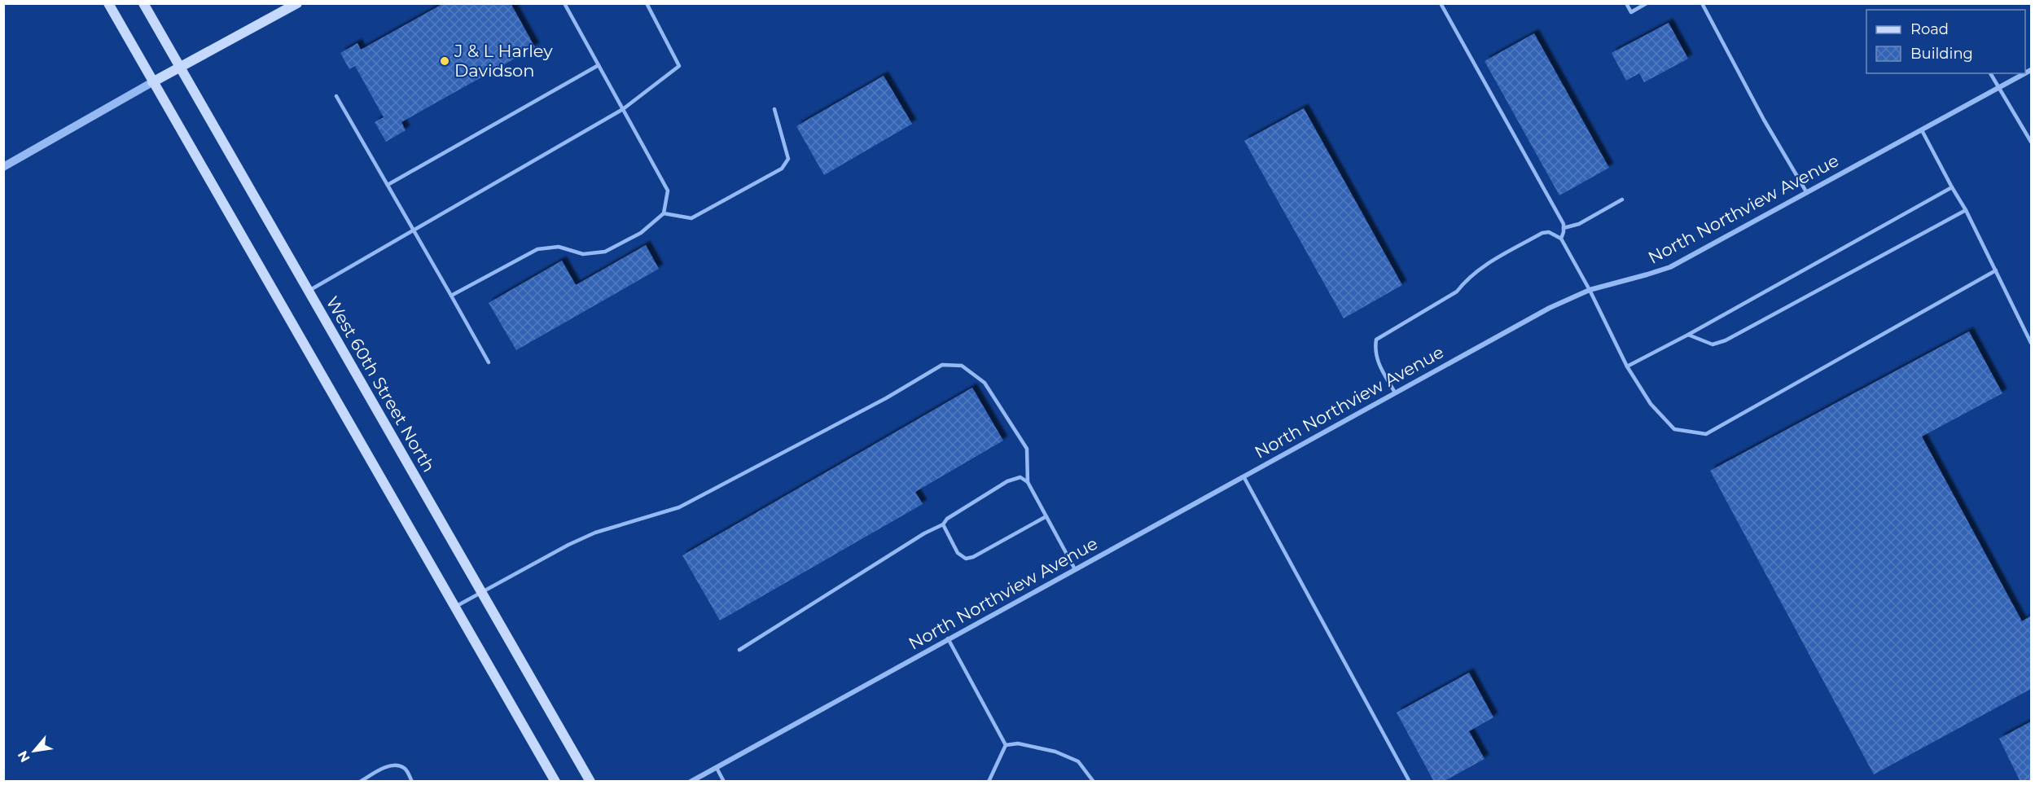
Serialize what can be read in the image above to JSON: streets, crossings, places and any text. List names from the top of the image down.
{
  "streets": {
    "main road": ["West 60th Street North"],
    "street": ["North Northview Avenue"]
  },
  "places": ["J & L Harley Davidson"],
  "legend": ["Road", "Building"],
  "north": "bottom left"
}
